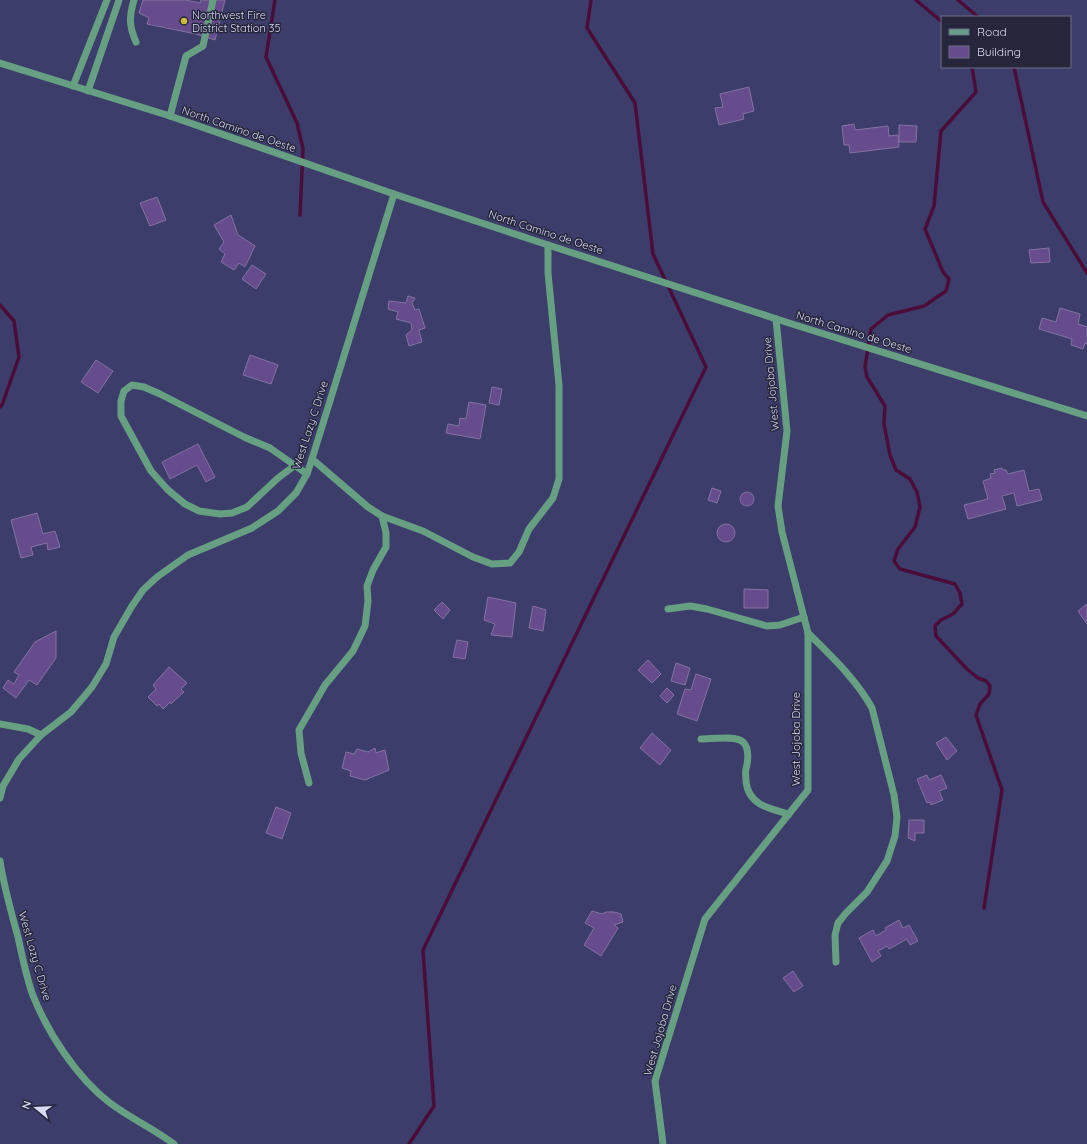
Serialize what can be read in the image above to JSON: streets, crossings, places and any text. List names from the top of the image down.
{
  "streets": {
    "street": ["North Camino de Oeste", "West Jojoba Drive", "West Lazy C Drive"]
  },
  "crossings": [
    ["North Camino de Oeste", "West Jojoba Drive"],
    ["North Camino de Oeste", "West Lazy C Drive"]
  ],
  "places": ["Northwest Fire District Station 35"],
  "legend": ["Road", "Building"],
  "north": "left"
}
